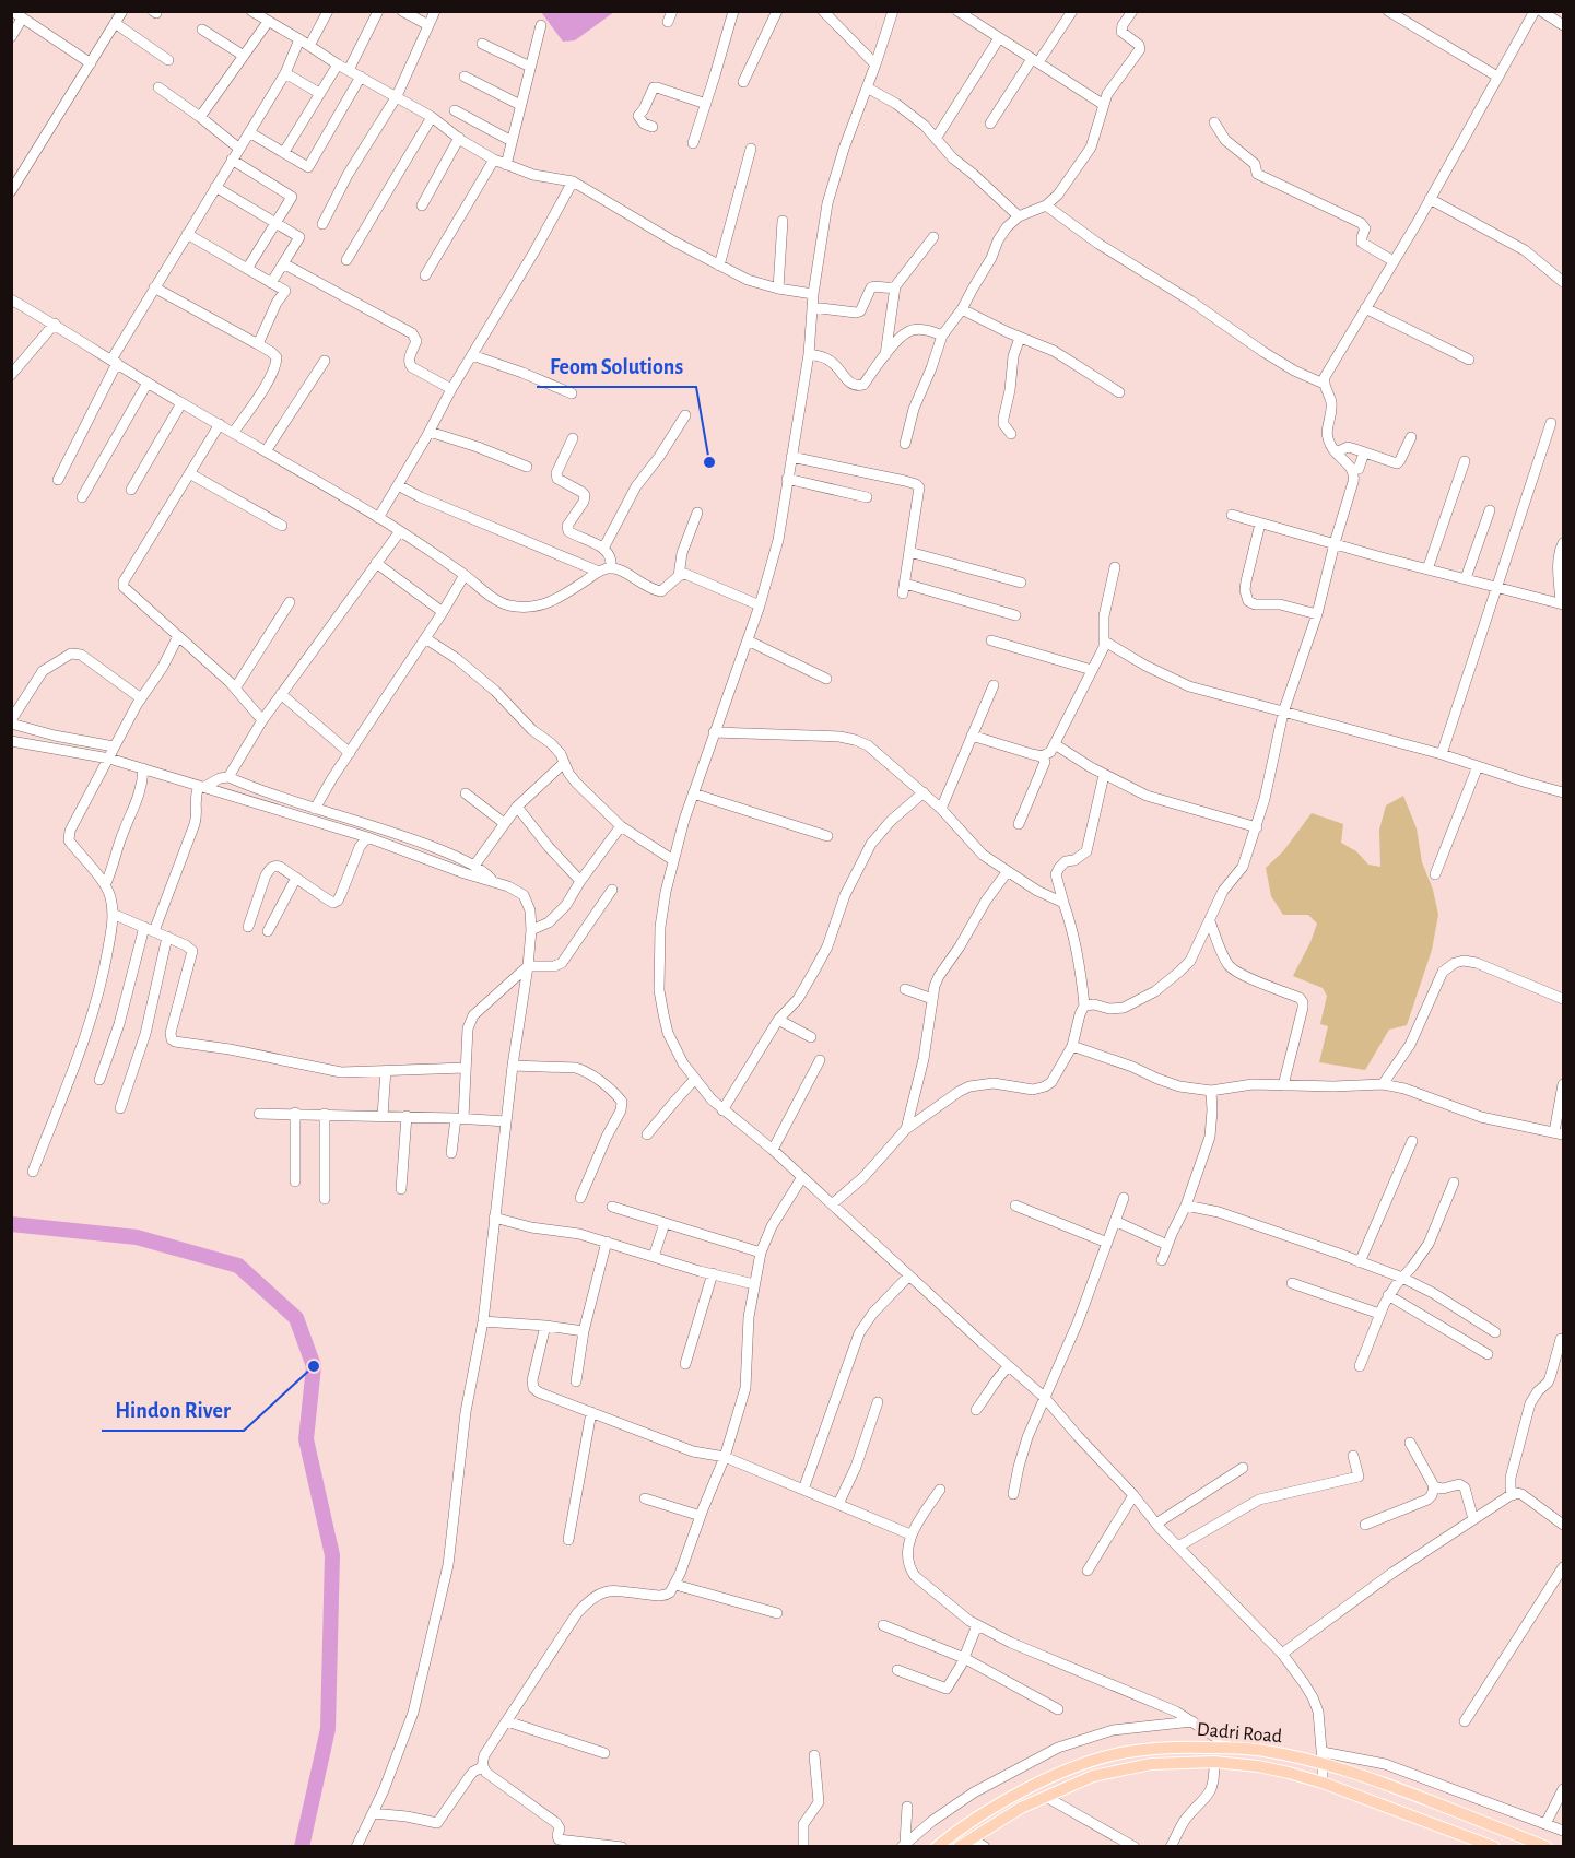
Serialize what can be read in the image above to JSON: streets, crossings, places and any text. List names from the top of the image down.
{
  "streets": {
    "main road": ["Dadri Road"]
  },
  "places": ["Feom Solutions", "Hindon River"]
}
